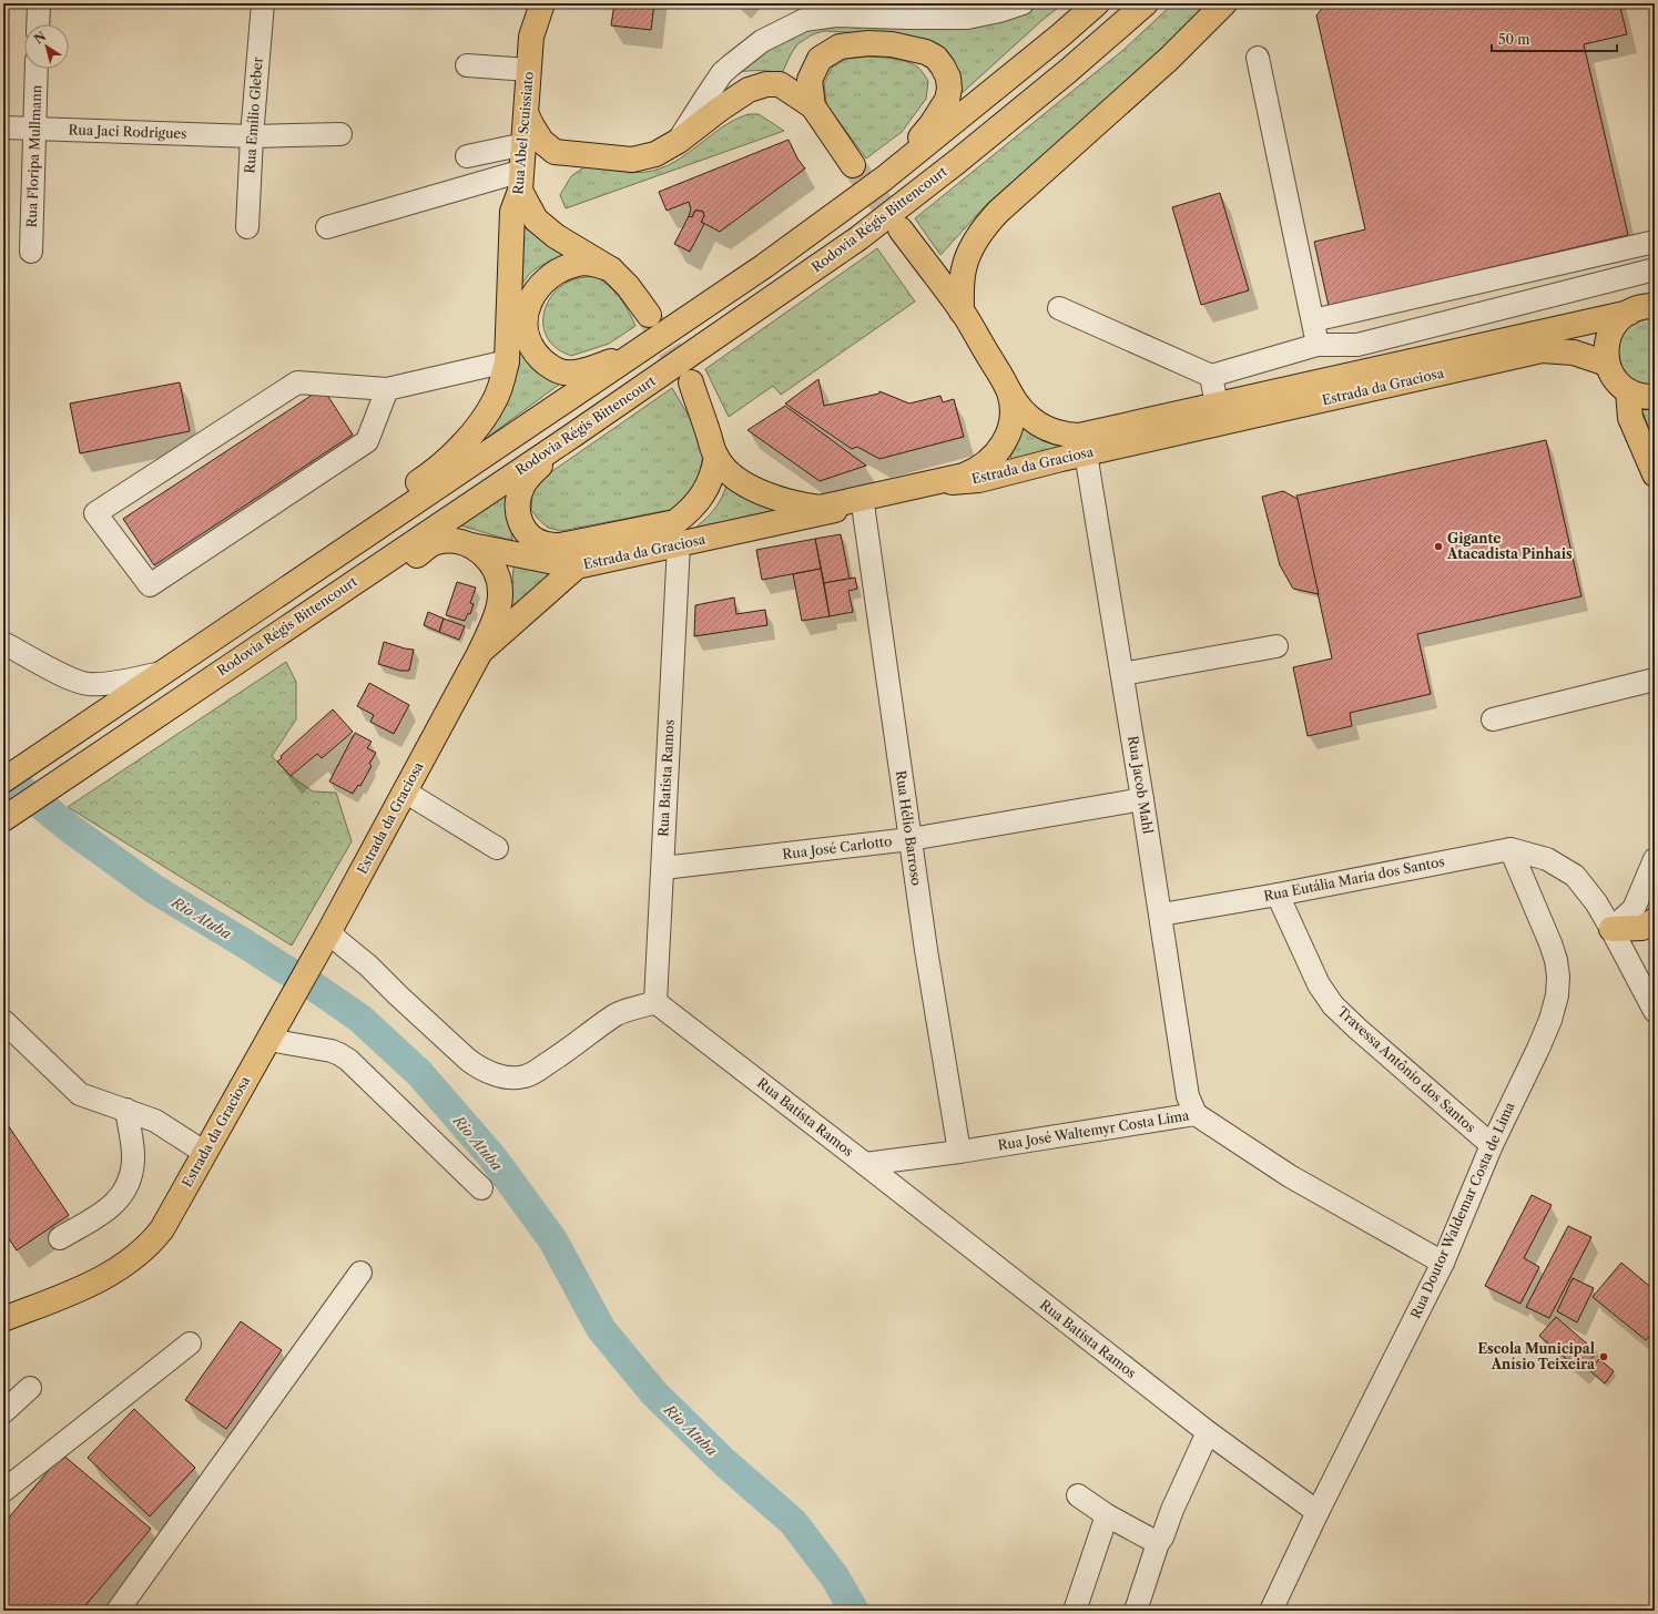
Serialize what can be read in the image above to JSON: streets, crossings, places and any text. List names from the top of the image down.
{
  "streets": {
    "main road": ["Rua Abel Scuissiato", "Rodovia Régis Bittencourt", "Estrada da Graciosa"],
    "street": [
      "Rua Emílio Gleber",
      "Rua Jaci Rodrigues",
      "Rua Floripa Mullmann",
      "Rua Batista Ramos",
      "Rua Jacob Mahl",
      "Rua Hélio Barroso",
      "Rua José Carlotto",
      "Rua Eutália Maria dos Santos",
      "Travessa Antônio dos Santos",
      "Rua José Waltemyr Costa Lima",
      "Rua Doutor Waldemar Costa de Lima"
    ]
  },
  "crossings": [
    ["Rua Emílio Gleber", "Rua Jaci Rodrigues"],
    ["Rua Jaci Rodrigues", "Rua Floripa Mullmann"],
    ["Estrada da Graciosa", "Rua Batista Ramos"],
    ["Estrada da Graciosa", "Rua Jacob Mahl"],
    ["Estrada da Graciosa", "Rua Hélio Barroso"],
    ["Rua Batista Ramos", "Rua José Carlotto"],
    ["Rua Batista Ramos", "Rua José Waltemyr Costa Lima"],
    ["Rua Batista Ramos", "Rua Doutor Waldemar Costa de Lima"],
    ["Rua Jacob Mahl", "Rua José Carlotto"],
    ["Rua Jacob Mahl", "Rua Eutália Maria dos Santos"],
    ["Rua Jacob Mahl", "Rua José Waltemyr Costa Lima"],
    ["Rua Hélio Barroso", "Rua José Carlotto"],
    ["Rua Hélio Barroso", "Rua José Waltemyr Costa Lima"],
    ["Rua Eutália Maria dos Santos", "Travessa Antônio dos Santos"],
    ["Rua Eutália Maria dos Santos", "Rua Doutor Waldemar Costa de Lima"],
    ["Travessa Antônio dos Santos", "Rua Doutor Waldemar Costa de Lima"],
    ["Rua José Waltemyr Costa Lima", "Rua Doutor Waldemar Costa de Lima"]
  ],
  "water": ["Rio Atuba"],
  "places": ["Gigante Atacadista Pinhais", "Escola Municipal Anísio Teixeira"],
  "scale_bar": "50 m",
  "north": "top left"
}
